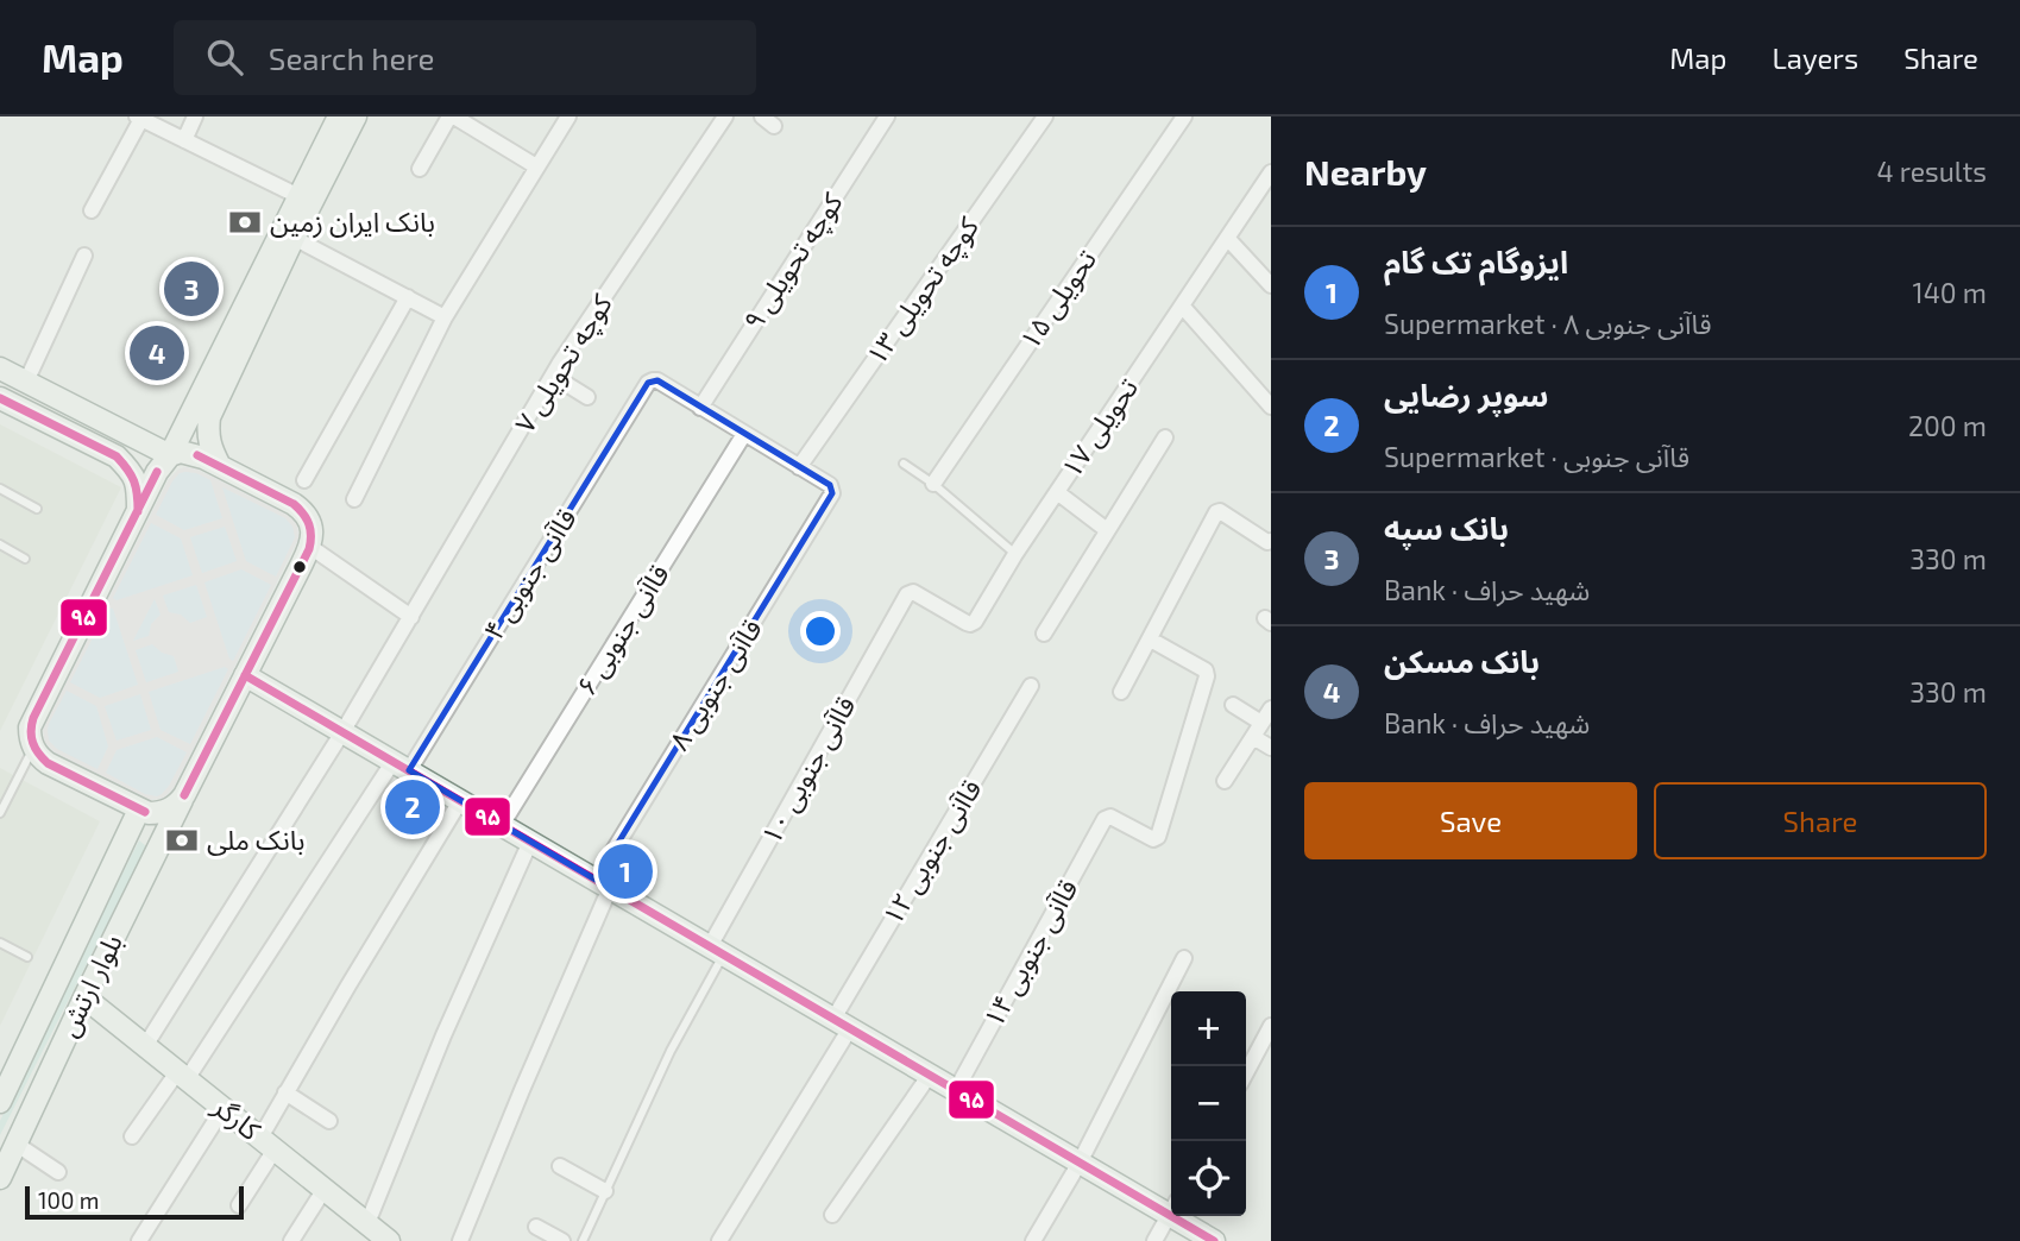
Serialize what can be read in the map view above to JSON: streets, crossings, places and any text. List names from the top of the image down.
{
  "streets": {
    "main road": ["بلوار ارتش", "کارگر"],
    "street": [
      "کوچه تحویلی ۹",
      "کوچه تحویلی ۱۳",
      "تحویلی ۱۵",
      "کوچه تحویلی ۷",
      "تحویلی ۱۷",
      "قاآنی جنوبی ۴",
      "قاآنی جنوبی ۶",
      "قاآنی جنوبی ۸",
      "قاآنی جنوبی ۱۰",
      "قاآنی جنوبی ۱۲",
      "قاآنی جنوبی ۱۴"
    ]
  },
  "crossings": [
    ["کوچه تحویلی ۹", "قاآنی جنوبی ۴"],
    ["کوچه تحویلی ۱۳", "قاآنی جنوبی ۸"],
    ["کوچه تحویلی ۷", "کارگر"],
    ["تحویلی ۱۷", "قاآنی جنوبی ۱۰"],
    ["قاآنی جنوبی ۴", "کارگر"],
    ["بلوار ارتش", "کارگر"]
  ],
  "places": {
    "bank": ["بانک ایران زمین", "بانک ملی"]
  },
  "lines": ["transit line ۹۵"],
  "scale_bar": "100 m",
  "page": {
    "header": "Map",
    "search": "Search here",
    "nav": ["Map", "Layers", "Share"],
    "heading": ["Nearby", "4 results"],
    "list": [
      {
        "mark": "1",
        "name": "ایزوگام تک گام",
        "note": "Supermarket · قاآنی جنوبی ۸",
        "value": "140 m"
      },
      {
        "mark": "2",
        "name": "سوپر رضایی",
        "note": "Supermarket · قاآنی جنوبی",
        "value": "200 m"
      },
      {
        "mark": "3",
        "name": "بانک سپه",
        "note": "Bank · شهید حراف",
        "value": "330 m"
      },
      {
        "mark": "4",
        "name": "بانک مسکن",
        "note": "Bank · شهید حراف",
        "value": "330 m"
      }
    ],
    "pins": [
      "3",
      "4",
      "2",
      "1"
    ],
    "buttons": ["Save", "Share"],
    "map_buttons": ["+", "−"],
    "scale": "100 m"
  }
}
